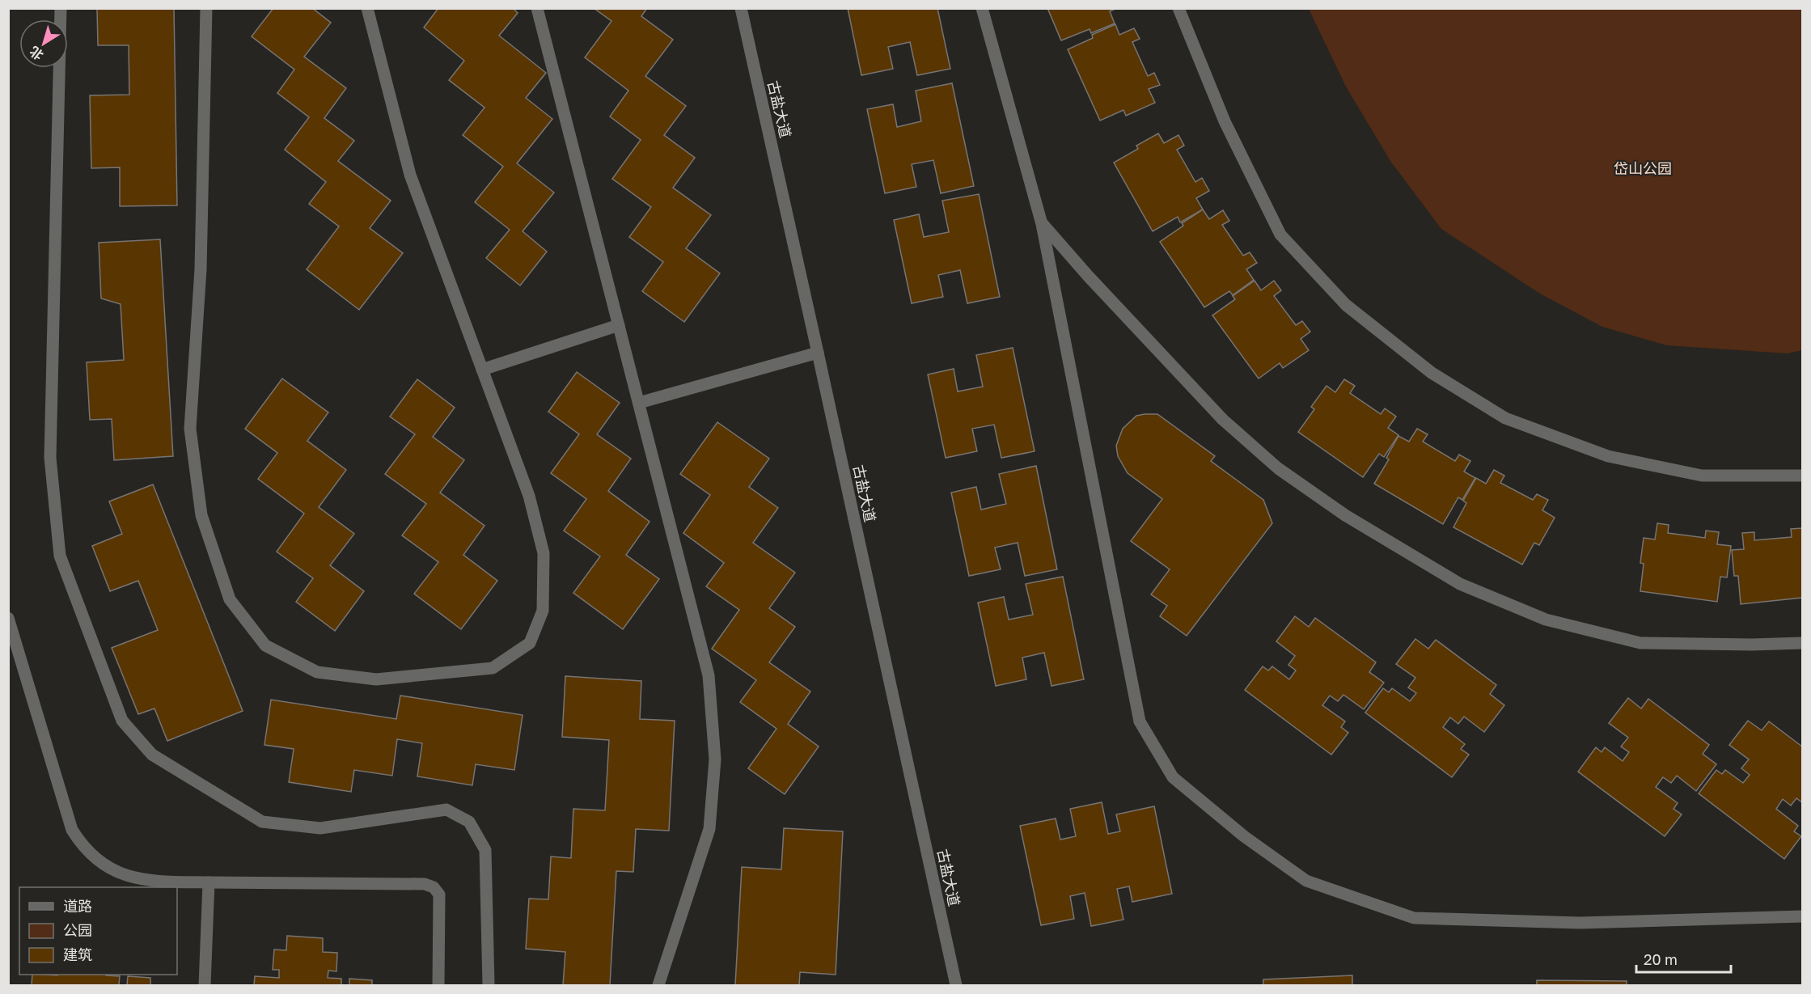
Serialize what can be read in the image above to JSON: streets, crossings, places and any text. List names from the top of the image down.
{
  "streets": {
    "street": ["古盐大道"]
  },
  "parks": ["岱山公园"],
  "legend": ["道路", "公园", "建筑"],
  "scale_bar": "20 m",
  "north": "bottom left"
}
